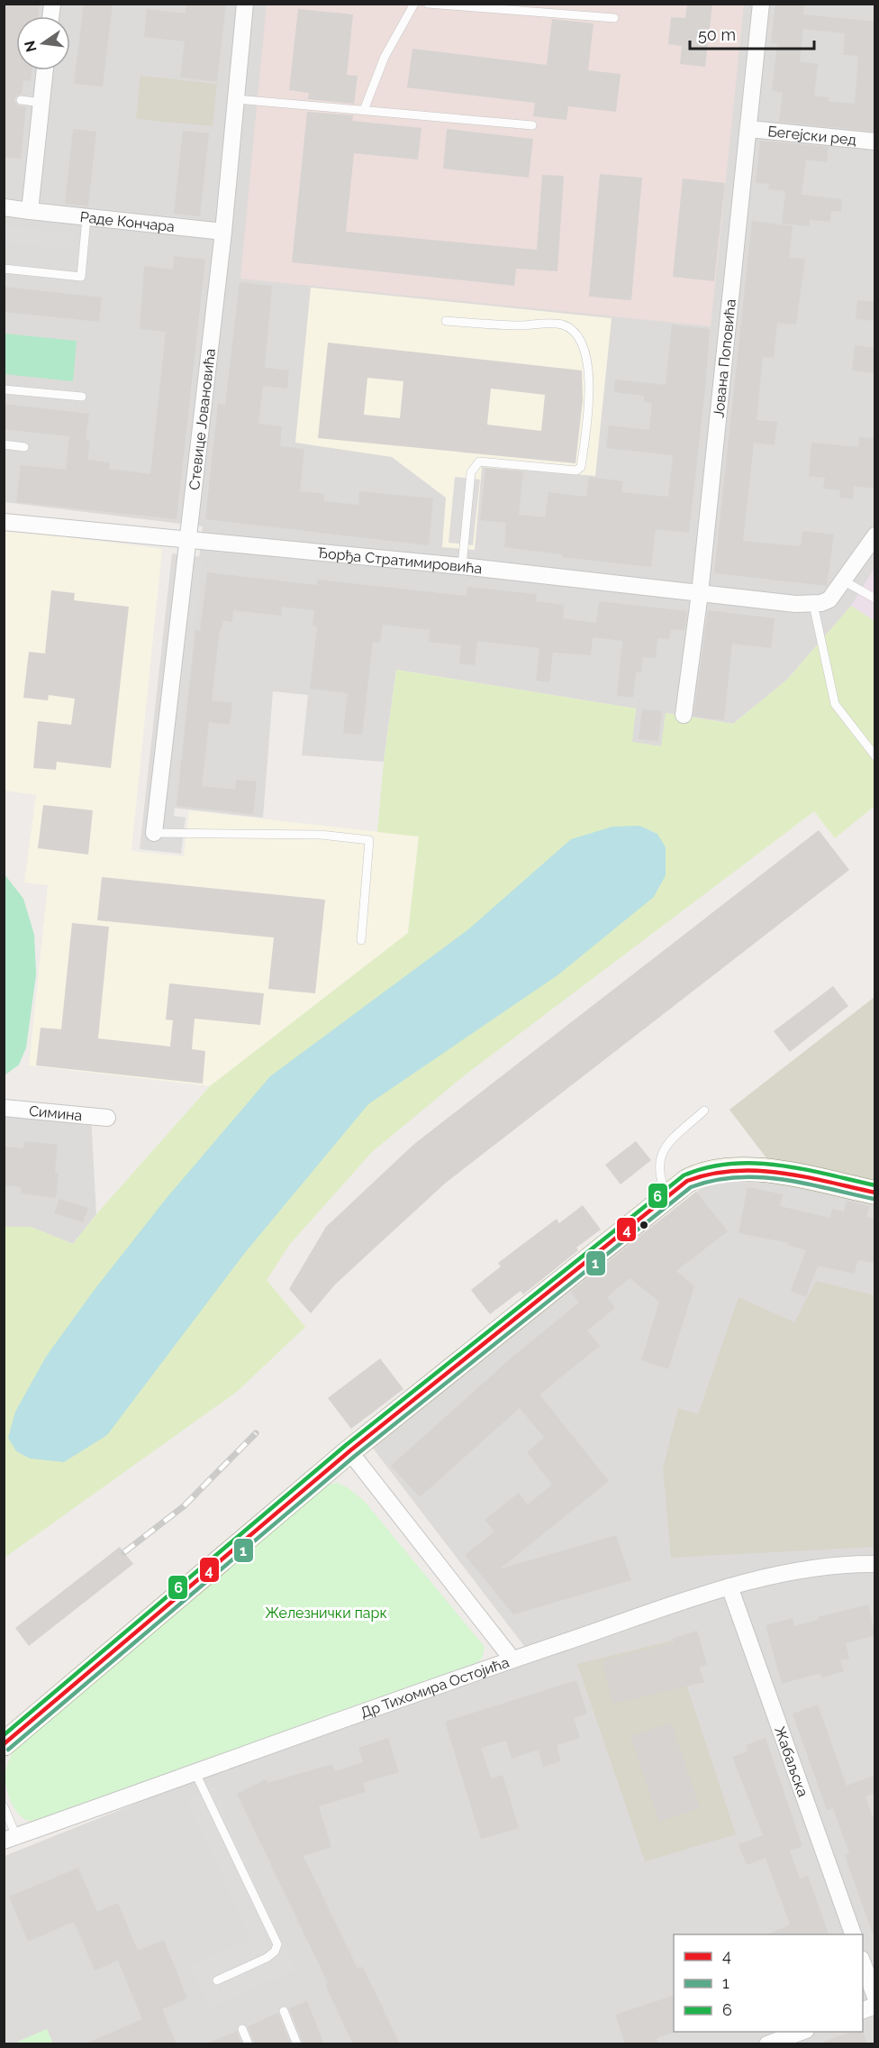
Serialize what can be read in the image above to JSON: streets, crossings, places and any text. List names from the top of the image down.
{
  "streets": {
    "street": [
      "Бегејски ред",
      "Раде Кончара",
      "Јована Поповића",
      "Стевице Јовановића",
      "Ђорђа Стратимировића",
      "Симина",
      "Др Тихомира Остојића",
      "Жабаљска"
    ]
  },
  "crossings": [
    ["Бегејски ред", "Јована Поповића"],
    ["Раде Кончара", "Стевице Јовановића"],
    ["Јована Поповића", "Ђорђа Стратимировића"],
    ["Стевице Јовановића", "Ђорђа Стратимировића"],
    ["Др Тихомира Остојића", "Жабаљска"]
  ],
  "parks": ["Железнички парк"],
  "lines": ["transit line 6", "transit line 4", "transit line 1"],
  "legend": ["4", "1", "6"],
  "scale_bar": "50 m",
  "north": "left"
}
